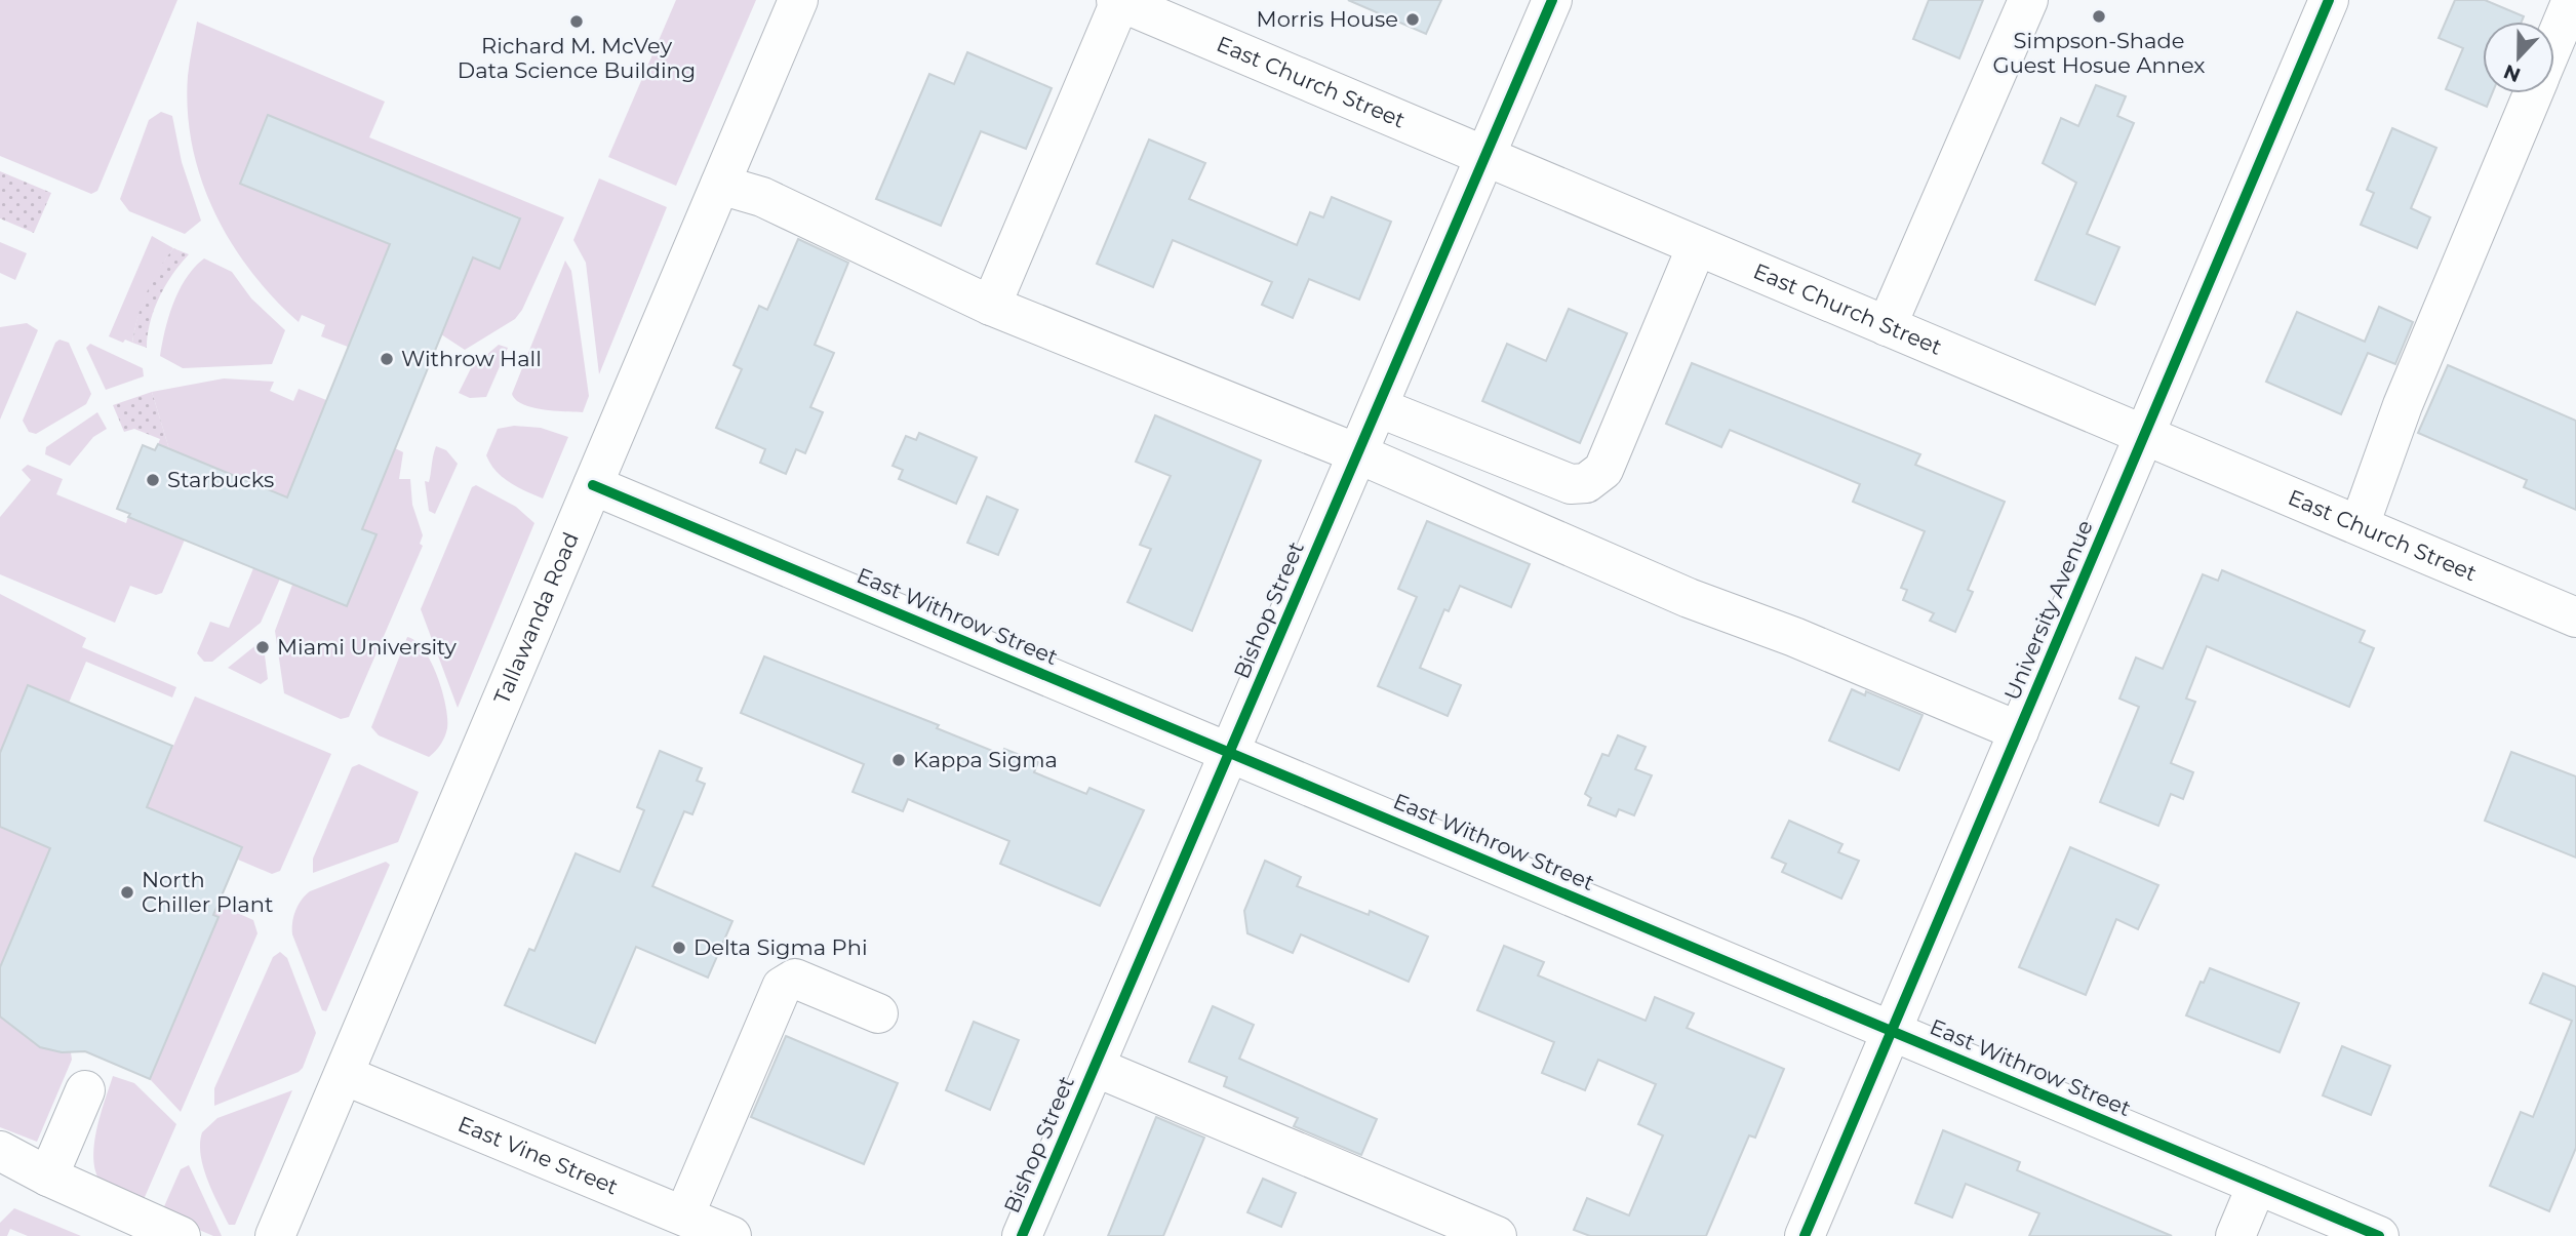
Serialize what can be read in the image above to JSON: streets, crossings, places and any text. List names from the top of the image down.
{
  "streets": {
    "street": [
      "East Church Street",
      "Bishop Street",
      "University Avenue",
      "East Withrow Street",
      "Tallawanda Road",
      "East Vine Street"
    ]
  },
  "crossings": [
    ["East Church Street", "Bishop Street"],
    ["East Church Street", "University Avenue"],
    ["Bishop Street", "East Withrow Street"],
    ["University Avenue", "East Withrow Street"],
    ["East Withrow Street", "Tallawanda Road"],
    ["Tallawanda Road", "East Vine Street"]
  ],
  "places": [
    "Simpson-Shade Guest Hosue Annex",
    "Morris House",
    "Richard M. McVey Data Science Building",
    "Withrow Hall",
    "Starbucks",
    "Miami University",
    "Kappa Sigma",
    "North Chiller Plant",
    "Delta Sigma Phi"
  ],
  "north": "bottom"
}
